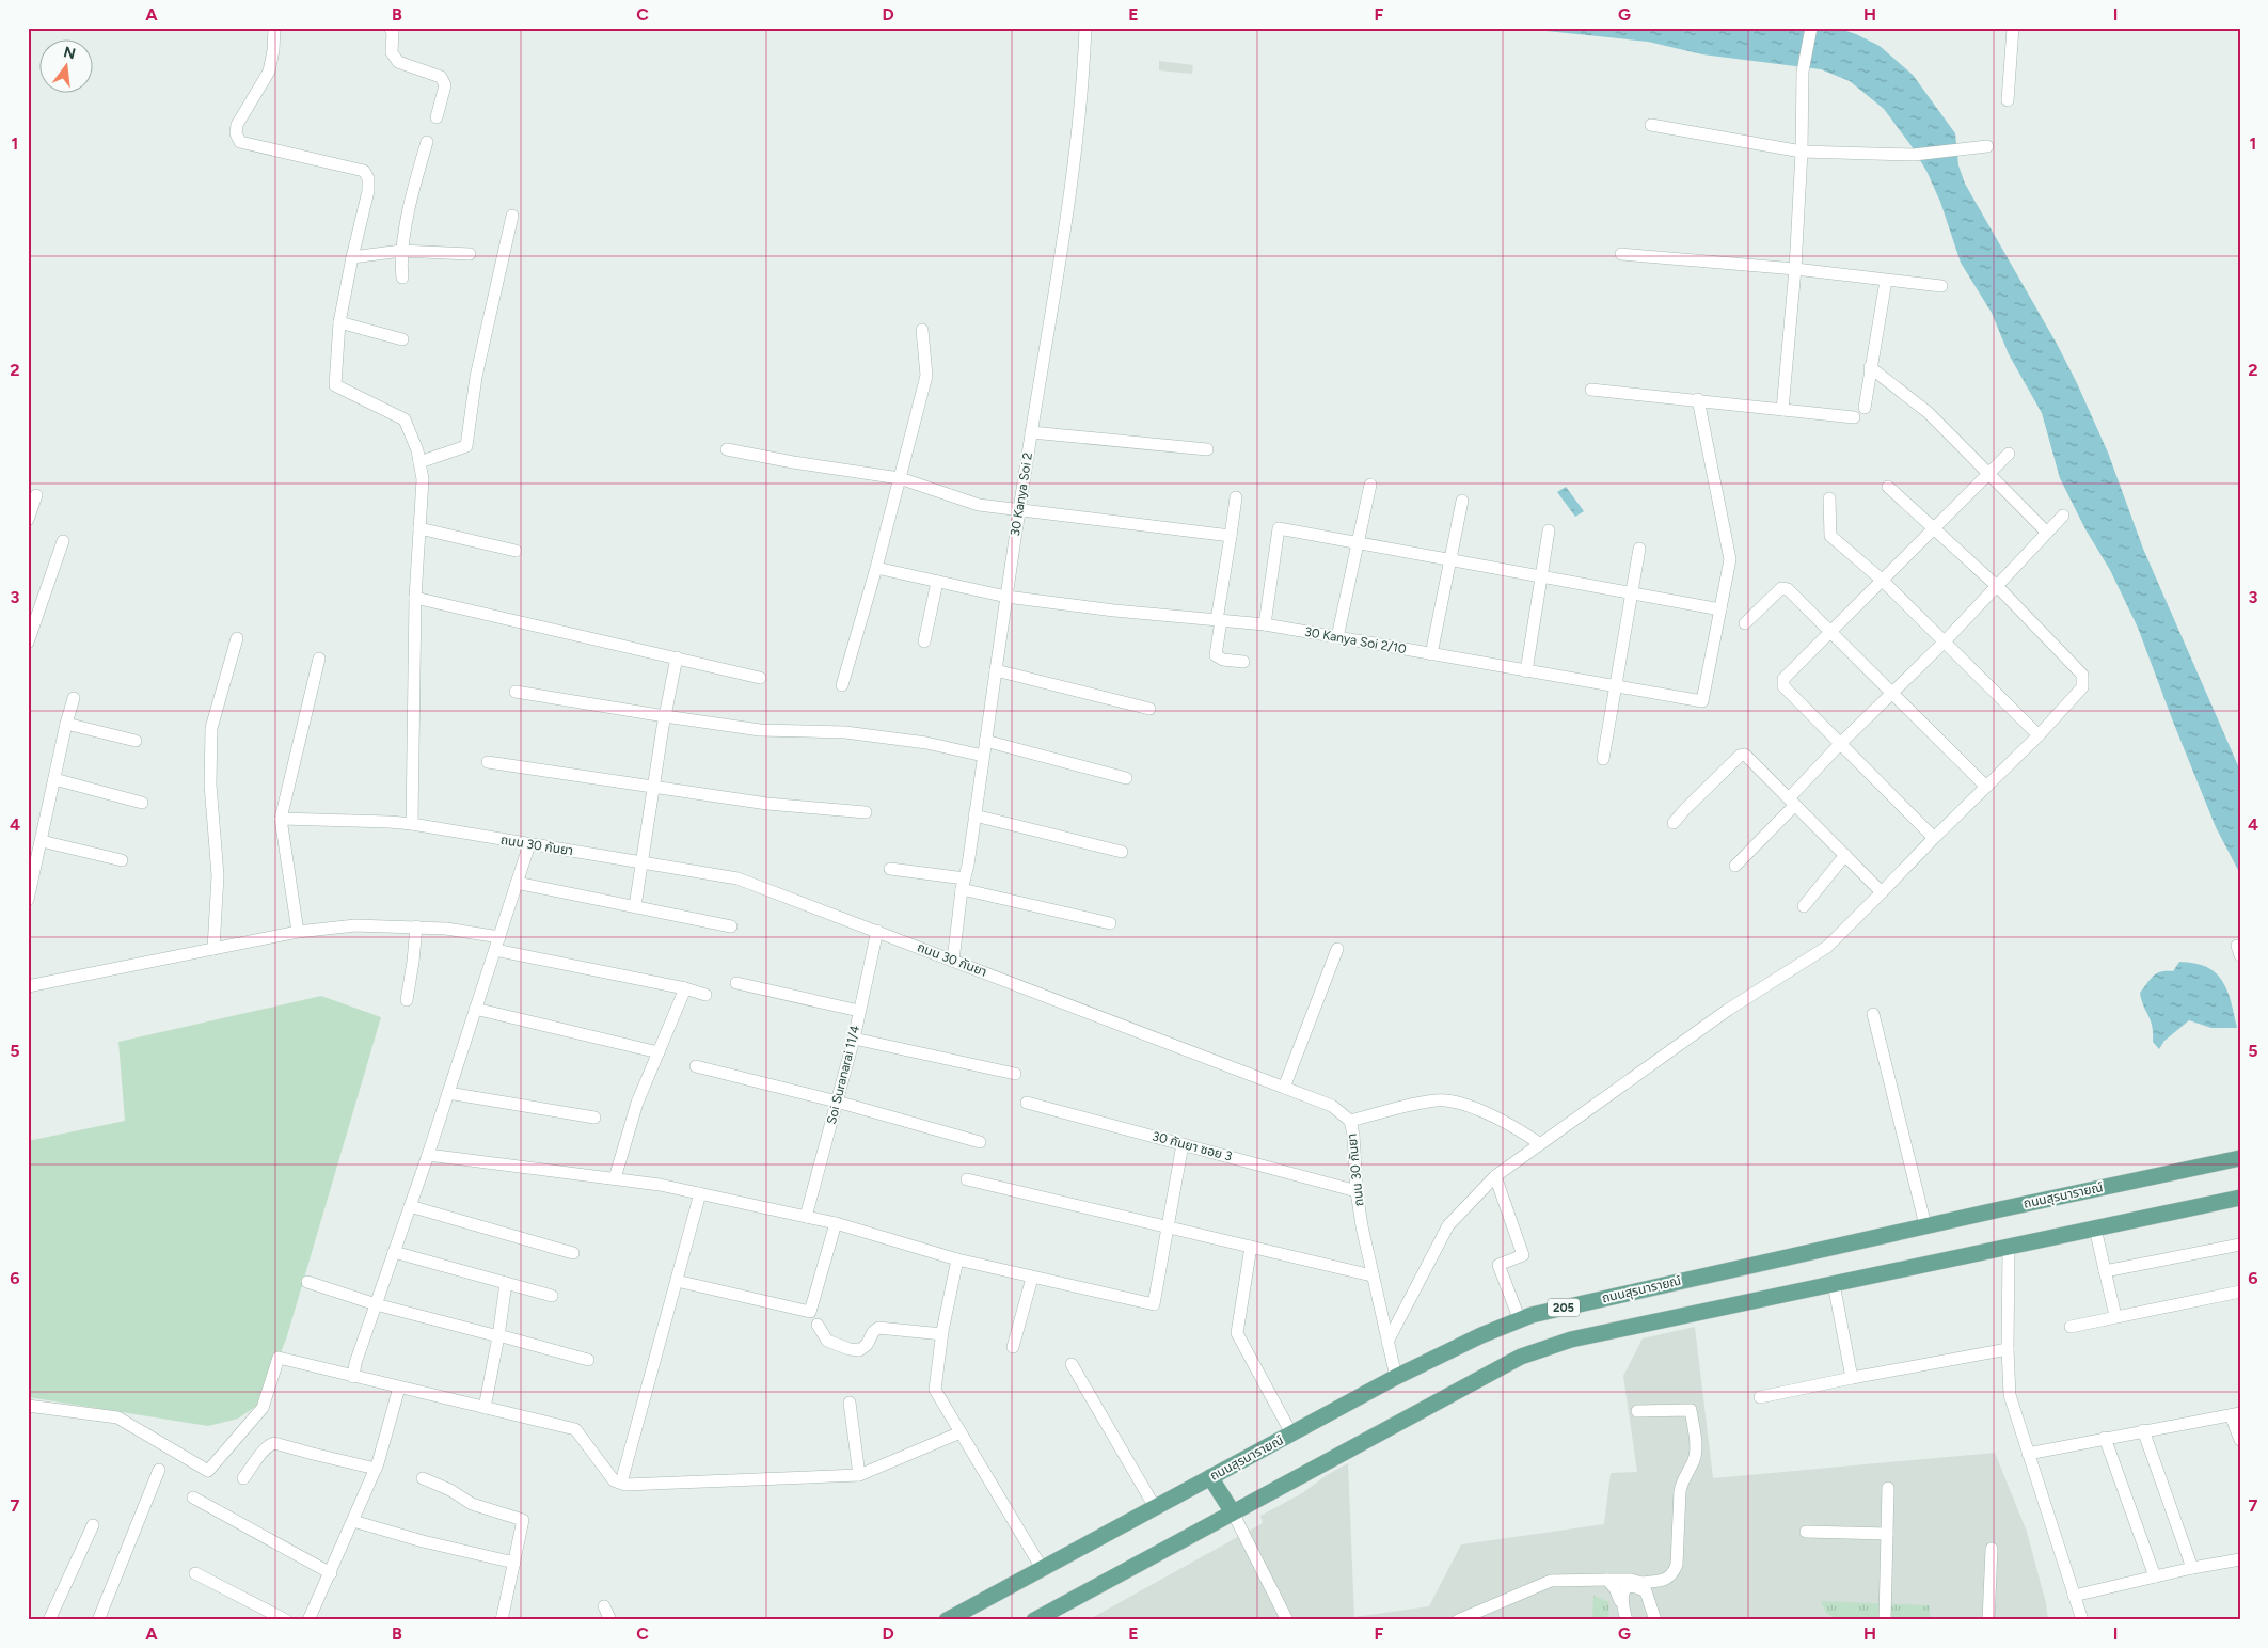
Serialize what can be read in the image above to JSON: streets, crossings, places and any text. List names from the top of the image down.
{
  "streets": {
    "main road": ["ถนนสุรนารายณ์", "205"],
    "street": [
      "30 Kanya Soi 2",
      "30 Kanya Soi 2/10",
      "ถนน 30 กันยา",
      "Soi Suranarai 11/4",
      "30 กันยา ซอย 3"
    ]
  },
  "crossings": [
    ["30 Kanya Soi 2", "30 Kanya Soi 2/10"],
    ["30 Kanya Soi 2", "ถนน 30 กันยา"],
    ["ถนน 30 กันยา", "Soi Suranarai 11/4"],
    ["ถนน 30 กันยา", "30 กันยา ซอย 3"],
    ["ถนน 30 กันยา", "ถนนสุรนารายณ์"]
  ],
  "north": "top",
  "grid": {
    "columns": [
      "A",
      "B",
      "C",
      "D",
      "E",
      "F",
      "G",
      "H",
      "I"
    ],
    "rows": [
      "1",
      "2",
      "3",
      "4",
      "5",
      "6",
      "7"
    ]
  }
}
